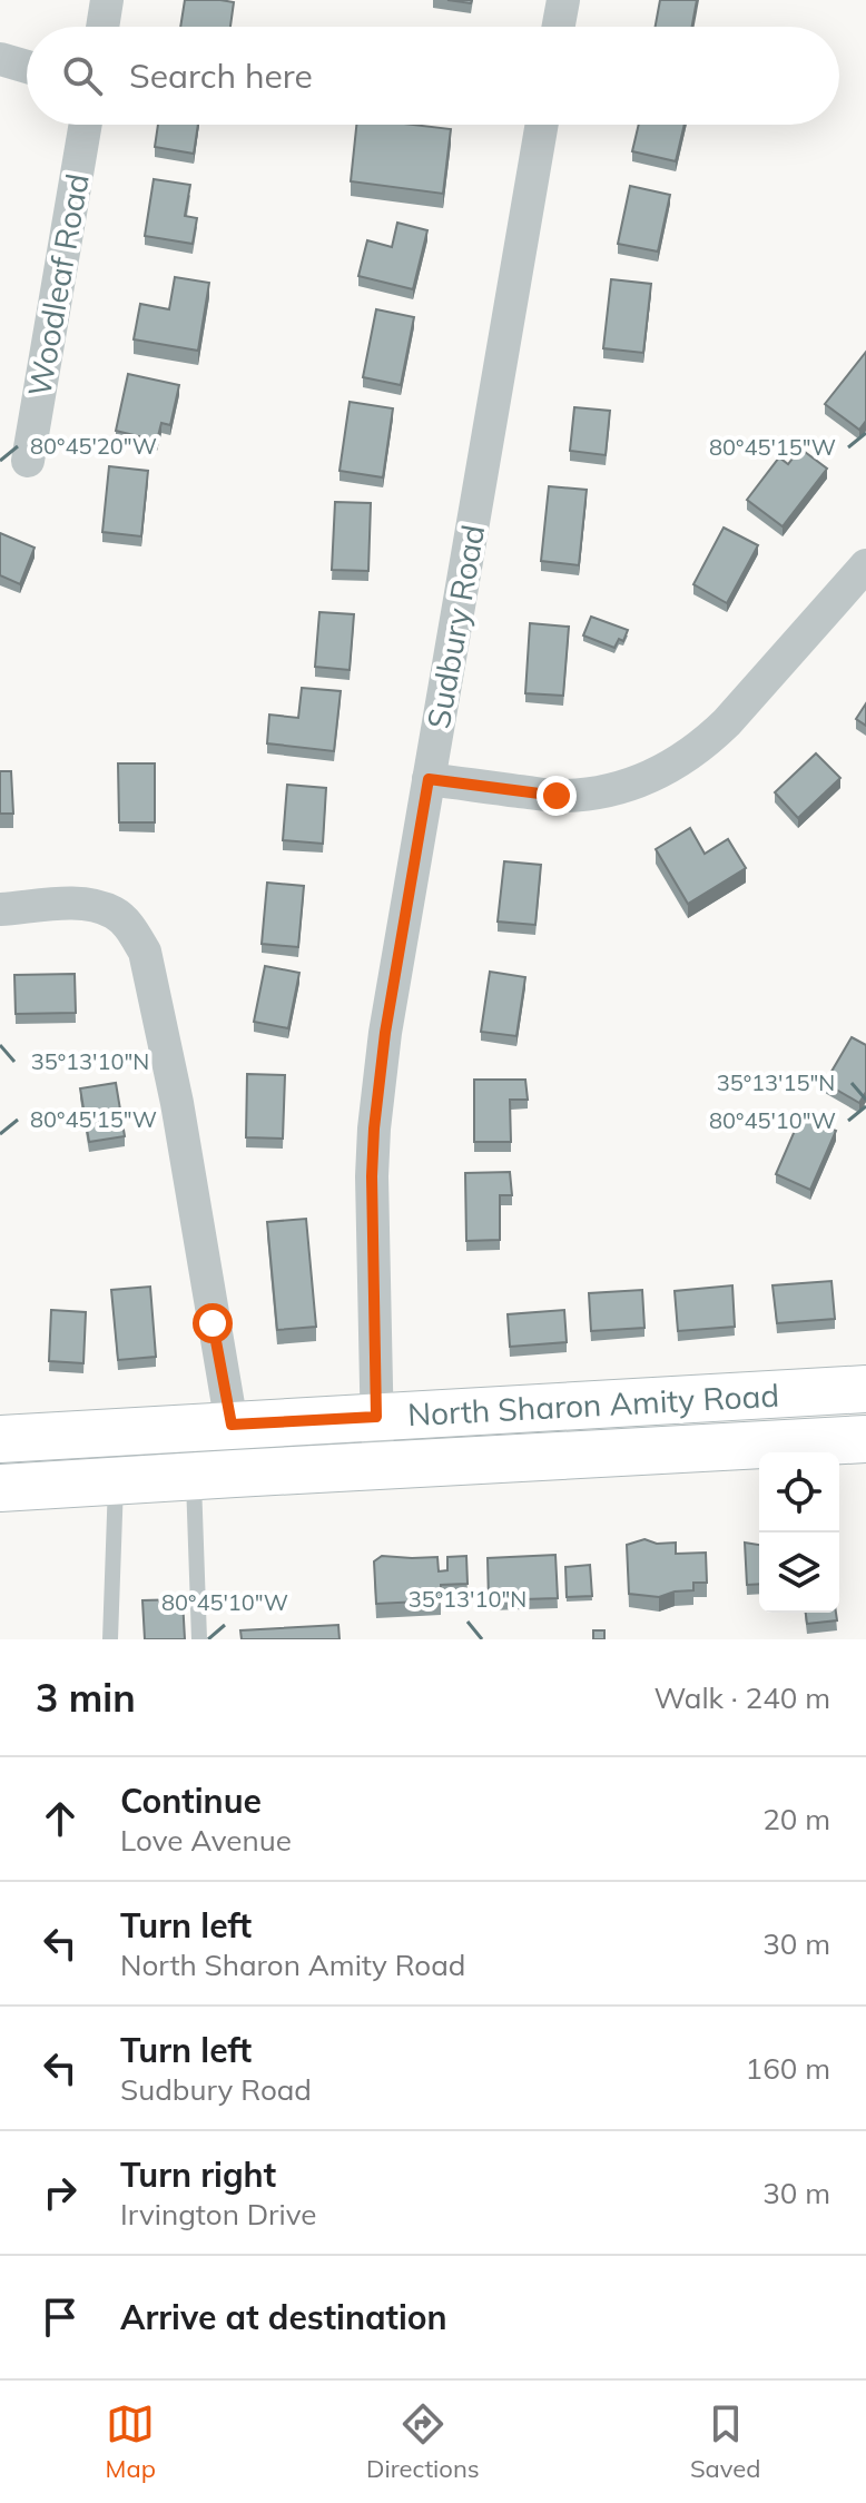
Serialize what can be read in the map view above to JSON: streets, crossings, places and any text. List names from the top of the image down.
{
  "streets": {
    "main road": ["North Sharon Amity Road"],
    "street": ["Woodleaf Road", "Sudbury Road"]
  },
  "crossings": [
    ["Sudbury Road", "North Sharon Amity Road"]
  ],
  "page": {
    "search": "Search here",
    "heading": ["3 min", "Walk · 240 m"],
    "list": [
      ["Continue", "Love Avenue", "20 m"],
      ["Turn left", "North Sharon Amity Road", "30 m"],
      ["Turn left", "Sudbury Road", "160 m"],
      ["Turn right", "Irvington Drive", "30 m"],
      "Arrive at destination"
    ],
    "nav": ["Map", "Directions", "Saved"]
  },
  "coordinates": [
    "80°45'20\"W",
    "80°45'15\"W",
    "35°13'10\"N",
    "35°13'15\"N",
    "80°45'10\"W"
  ]
}
